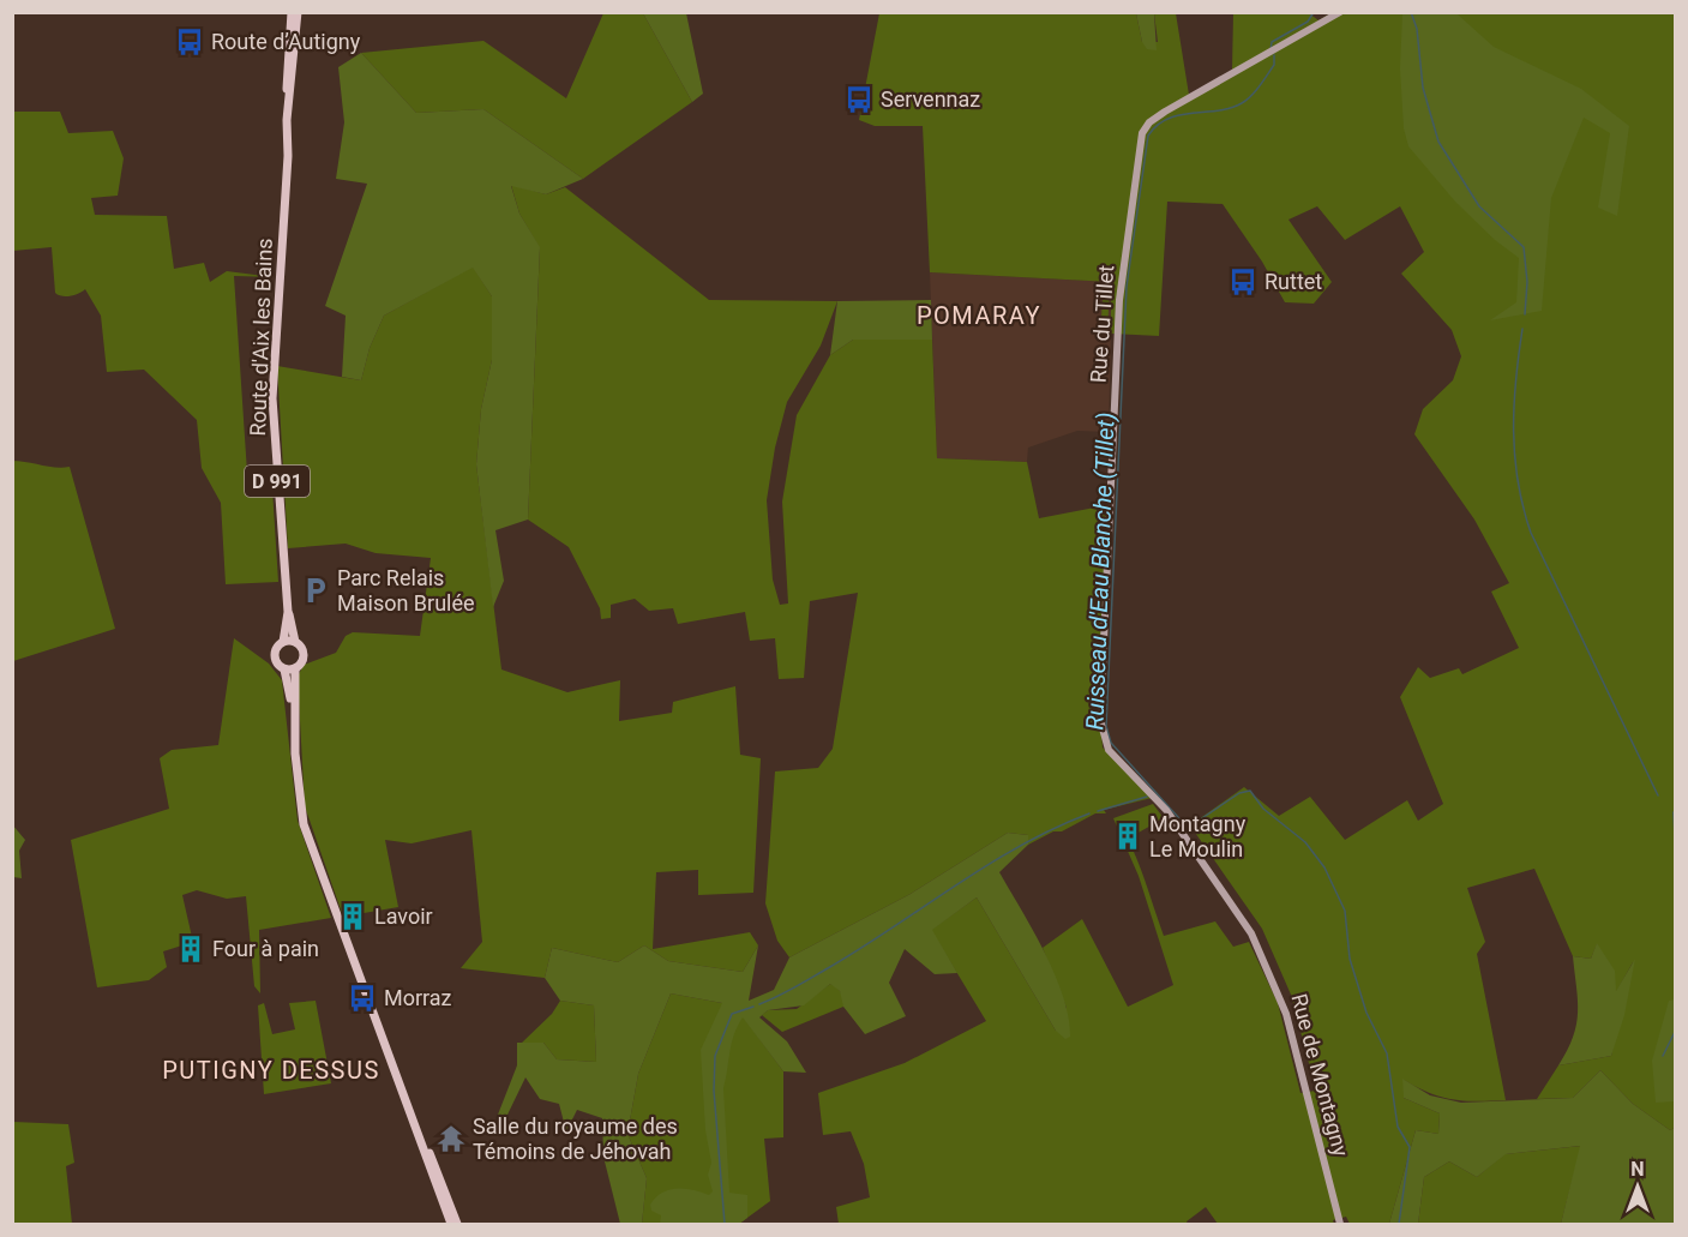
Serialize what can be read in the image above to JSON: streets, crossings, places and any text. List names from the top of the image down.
{
  "streets": {
    "main road": [
      "Rue du Tillet",
      "Route d'Aix les Bains",
      "D 991",
      "Rue de Montagny"
    ]
  },
  "crossings": [
    ["Rue du Tillet", "Rue de Montagny"]
  ],
  "districts": ["POMARAY", "PUTIGNY DESSUS"],
  "water": ["Ruisseau d'Eau Blanche (Tillet)"],
  "places": {
    "bus stop": [
      "Route d’Autigny",
      "Servennaz",
      "Ruttet",
      "Morraz"
    ],
    "parking": ["Parc Relais Maison Brulée"],
    "building": ["Montagny Le Moulin", "Lavoir", "Four à pain"],
    "temple": ["Salle du royaume des Témoins de Jéhovah"]
  },
  "north": "top"
}
